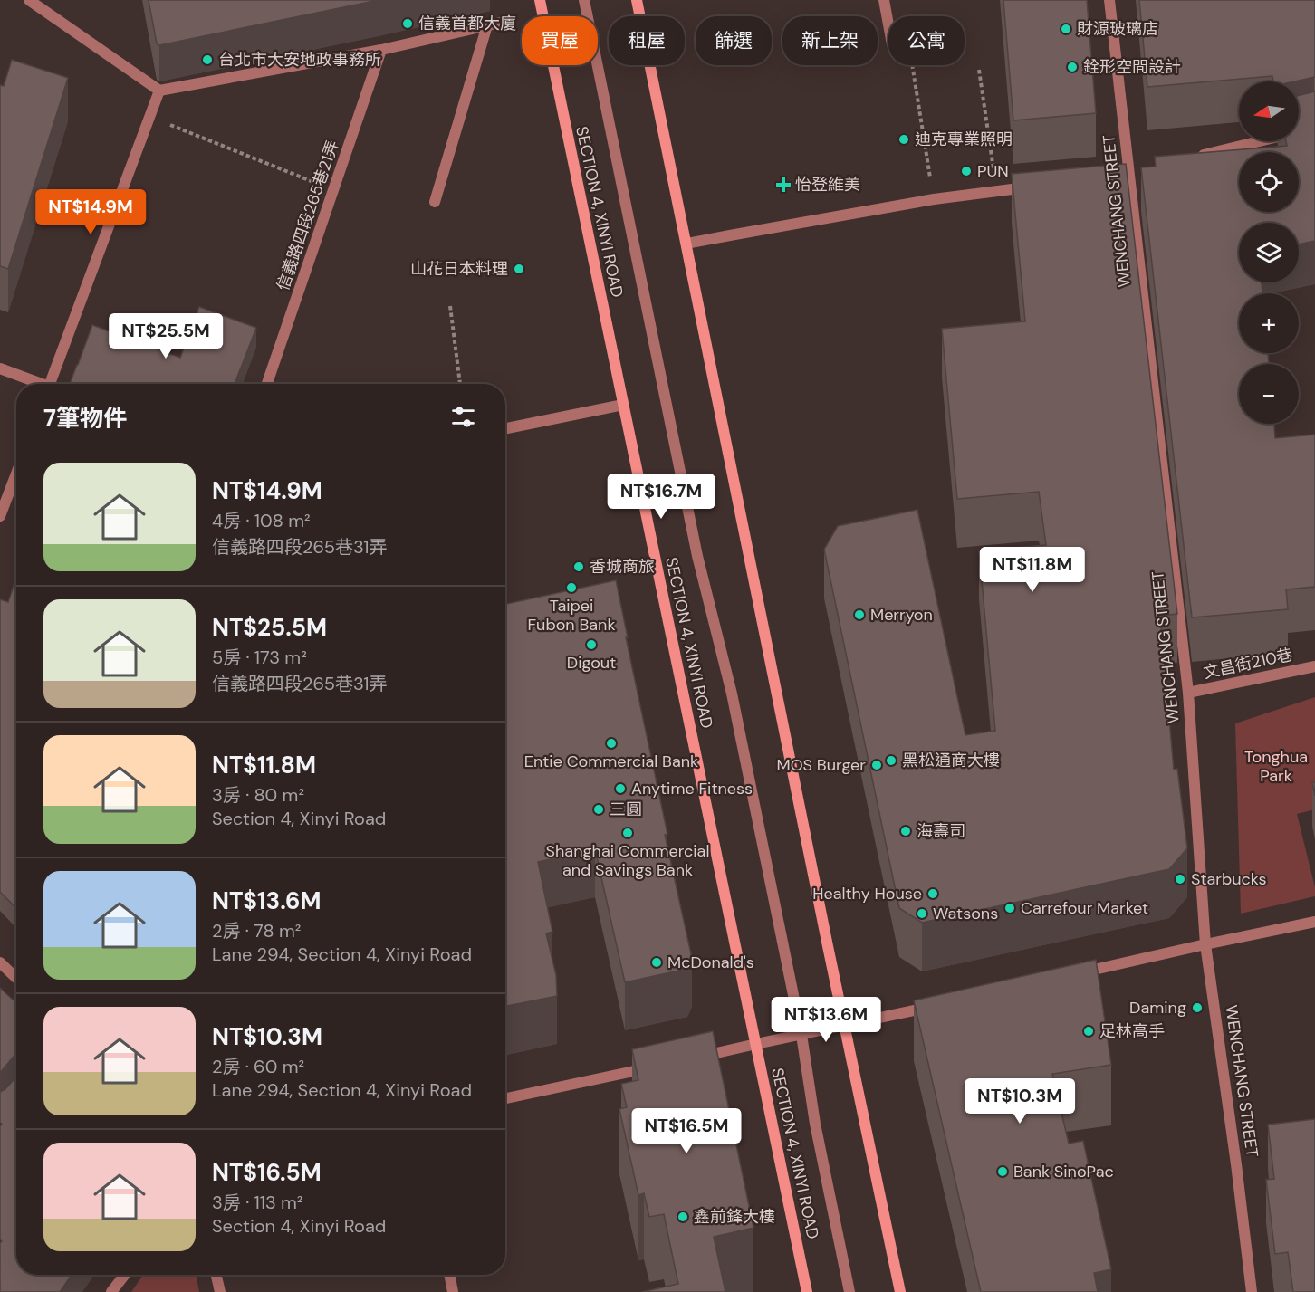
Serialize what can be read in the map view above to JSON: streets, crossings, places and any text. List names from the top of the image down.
{
  "streets": {
    "main road": ["SECTION 4, XINYI ROAD"],
    "street": ["WENCHANG STREET", "信義路四段265巷21弄", "文昌街210巷"]
  },
  "crossings": [
    ["WENCHANG STREET", "文昌街210巷"]
  ],
  "parks": ["Tonghua Park"],
  "places": {
    "other": [
      "信義首都大廈",
      "財源玻璃店",
      "台北市大安地政事務所",
      "銓形空間設計",
      "迪克專業照明",
      "PUN",
      "山花日本料理",
      "香城商旅",
      "Taipei Fubon Bank",
      "Merryon",
      "Digout",
      "Entie Commercial Bank",
      "黑松通商大樓",
      "MOS Burger",
      "Anytime Fitness",
      "三圓",
      "海壽司",
      "Shanghai Commercial and Savings Bank",
      "Starbucks",
      "Healthy House",
      "Carrefour Market",
      "Watsons",
      "McDonald's",
      "Daming",
      "足林高手",
      "Bank SinoPac",
      "鑫前鋒大樓"
    ],
    "health": ["怡登維美"]
  },
  "north": "left",
  "page": {
    "chip": [
      "買屋",
      "租屋",
      "篩選",
      "新上架",
      "公寓"
    ],
    "map_buttons": ["+", "−"],
    "price": [
      "NT$14.9M",
      "NT$25.5M",
      "NT$16.7M",
      "NT$11.8M",
      "NT$13.6M",
      "NT$10.3M",
      "NT$16.5M"
    ],
    "heading": "7筆物件",
    "list": [
      {
        "name": "NT$14.9M",
        "note": "4房 · 108 m² · 信義路四段265巷31弄"
      },
      {
        "name": "NT$25.5M",
        "note": "5房 · 173 m² · 信義路四段265巷31弄"
      },
      {
        "name": "NT$11.8M",
        "note": "3房 · 80 m² · Section 4, Xinyi Road"
      },
      {
        "name": "NT$13.6M",
        "note": "2房 · 78 m² · Lane 294, Section 4, Xinyi Road"
      },
      {
        "name": "NT$10.3M",
        "note": "2房 · 60 m² · Lane 294, Section 4, Xinyi Road"
      },
      {
        "name": "NT$16.5M",
        "note": "3房 · 113 m² · Section 4, Xinyi Road"
      }
    ]
  }
}
